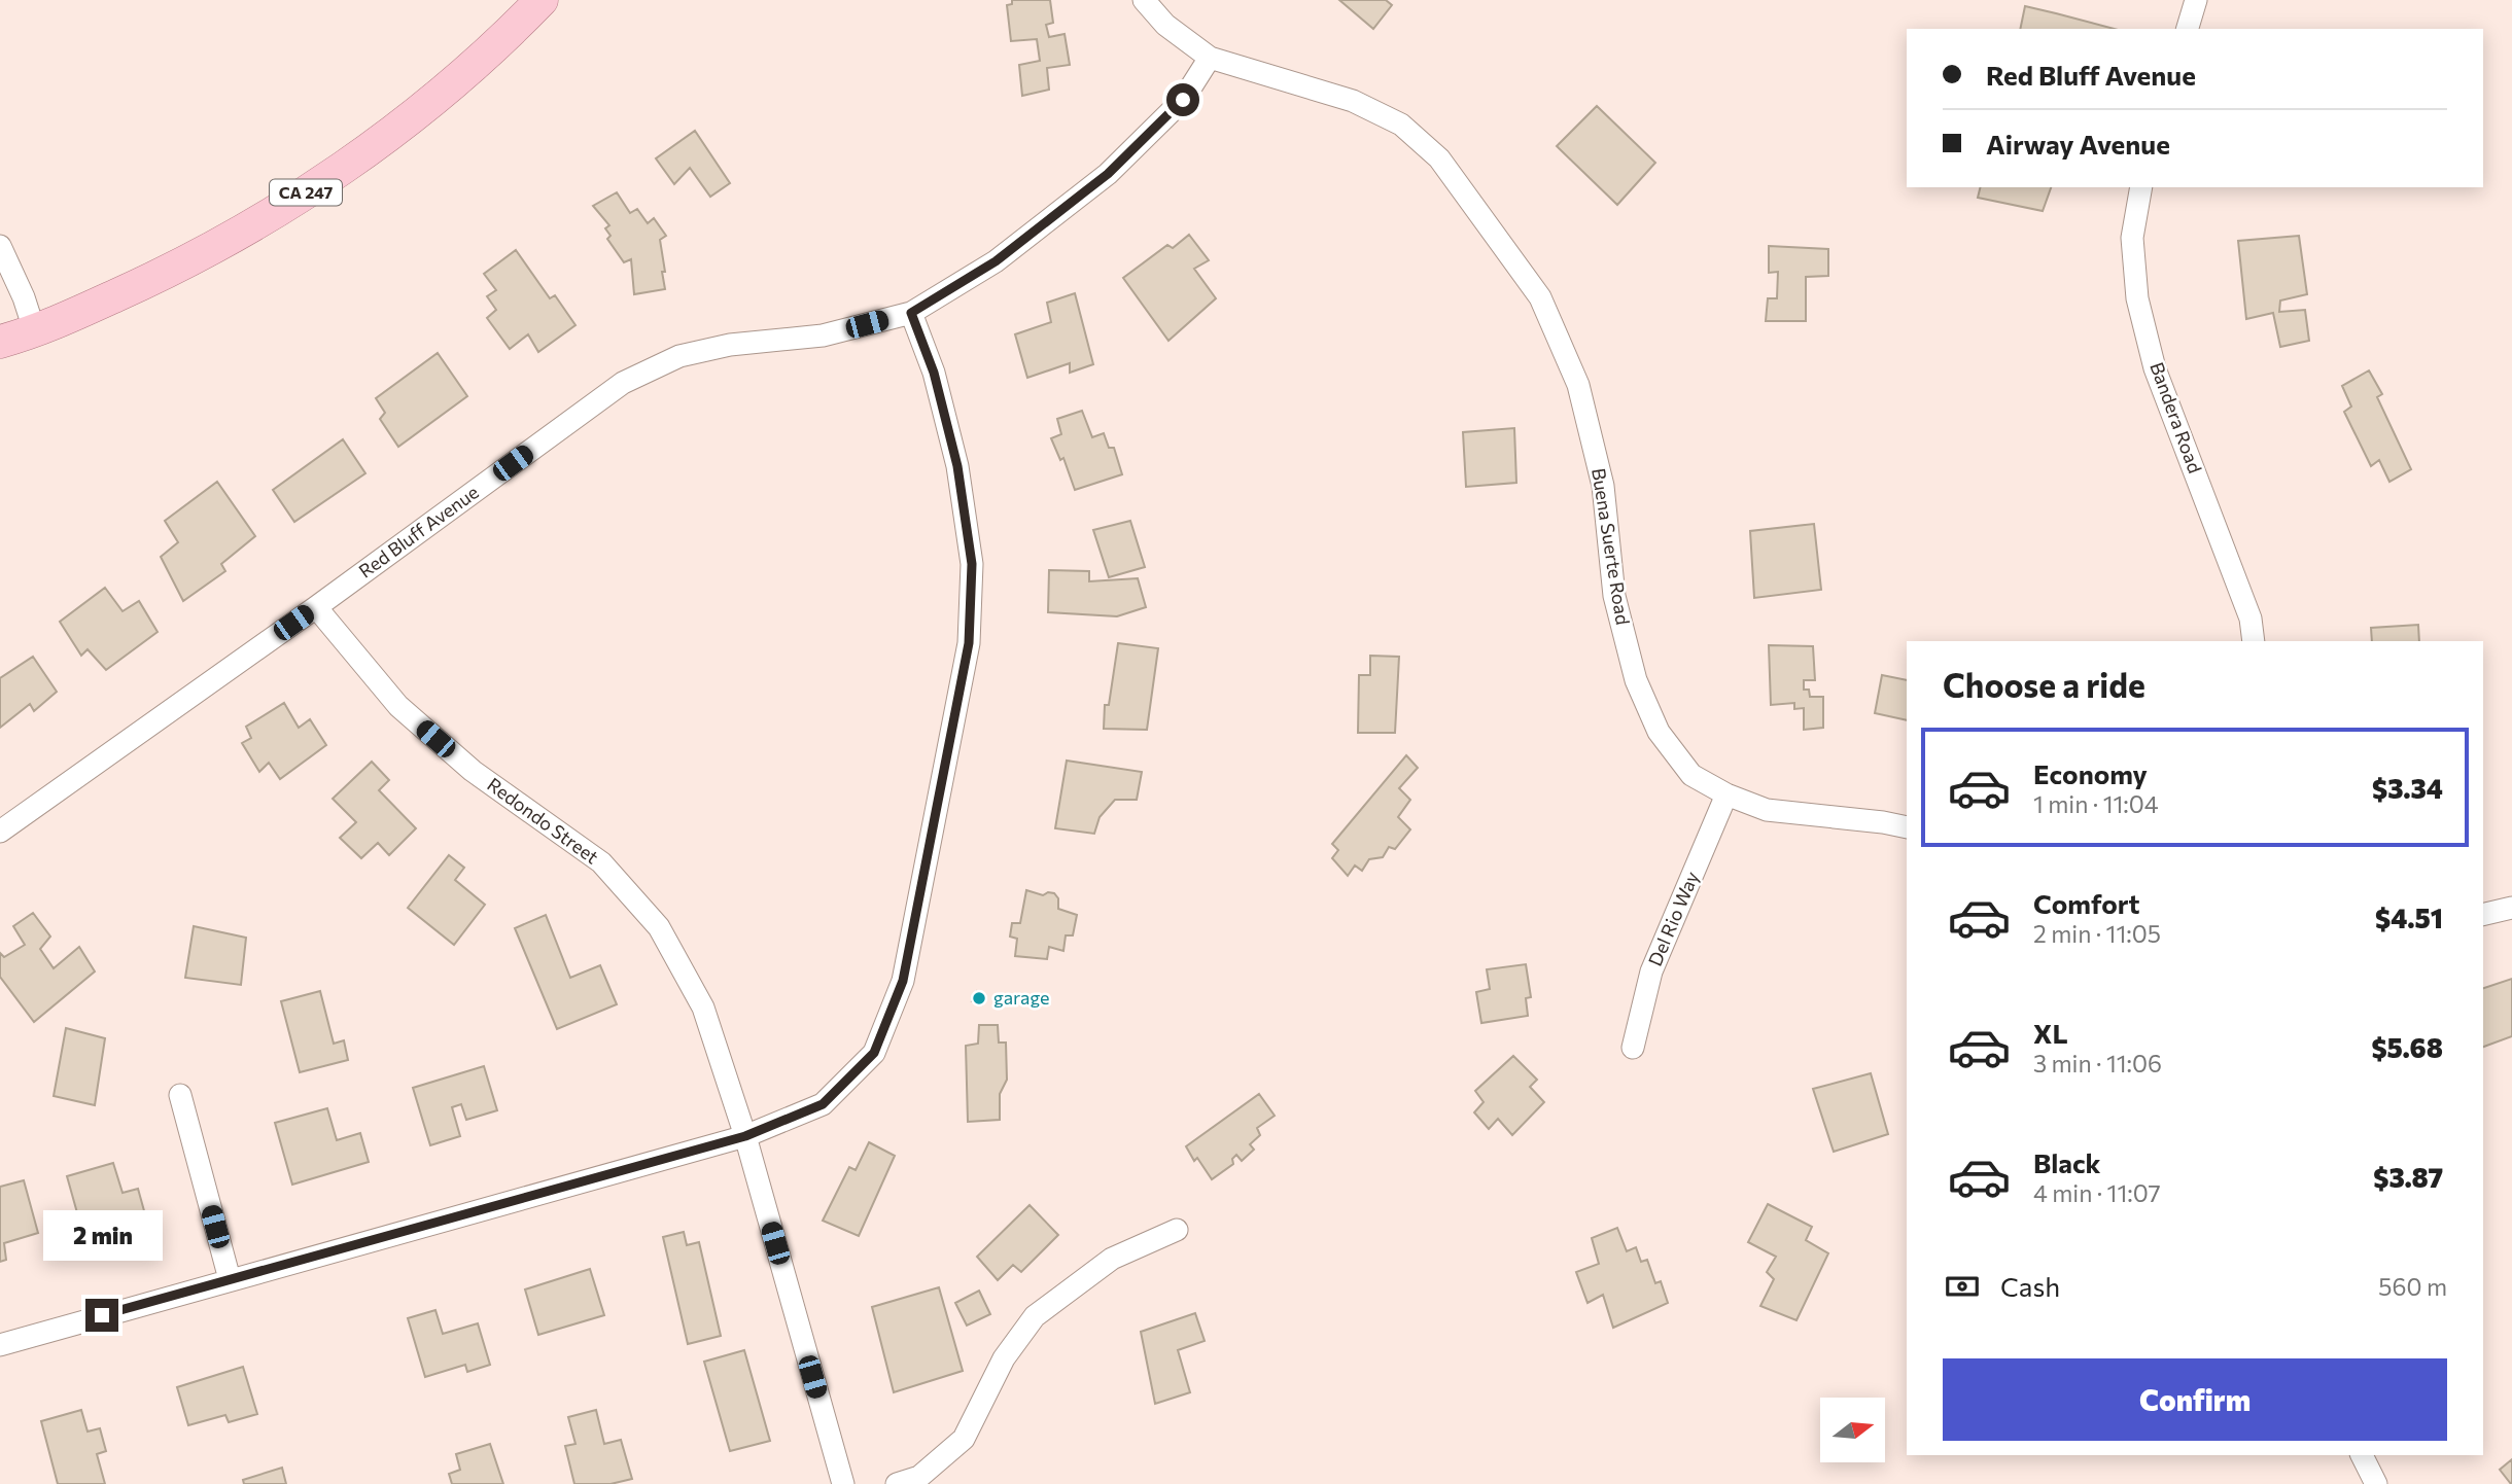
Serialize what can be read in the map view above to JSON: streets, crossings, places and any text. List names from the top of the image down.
{
  "streets": {
    "main road": ["CA 247"],
    "street": [
      "Bandera Road",
      "Red Bluff Avenue",
      "Buena Suerte Road",
      "Redondo Street",
      "Del Rio Way"
    ]
  },
  "crossings": [
    ["Red Bluff Avenue", "Buena Suerte Road"],
    ["Red Bluff Avenue", "Redondo Street"],
    ["Buena Suerte Road", "Del Rio Way"]
  ],
  "places": ["garage"],
  "north": "right",
  "page": {
    "banner": ["Red Bluff Avenue", "Airway Avenue"],
    "heading": "Choose a ride",
    "list": [
      {
        "name": "Economy",
        "note": "1 min · 11:04",
        "value": "$3.34"
      },
      {
        "name": "Comfort",
        "note": "2 min · 11:05",
        "value": "$4.51"
      },
      {
        "name": "XL",
        "note": "3 min · 11:06",
        "value": "$5.68"
      },
      {
        "name": "Black",
        "note": "4 min · 11:07",
        "value": "$3.87"
      }
    ],
    "bubble": "2 min",
    "pay": ["Cash", "560 m"],
    "buttons": "Confirm"
  }
}
